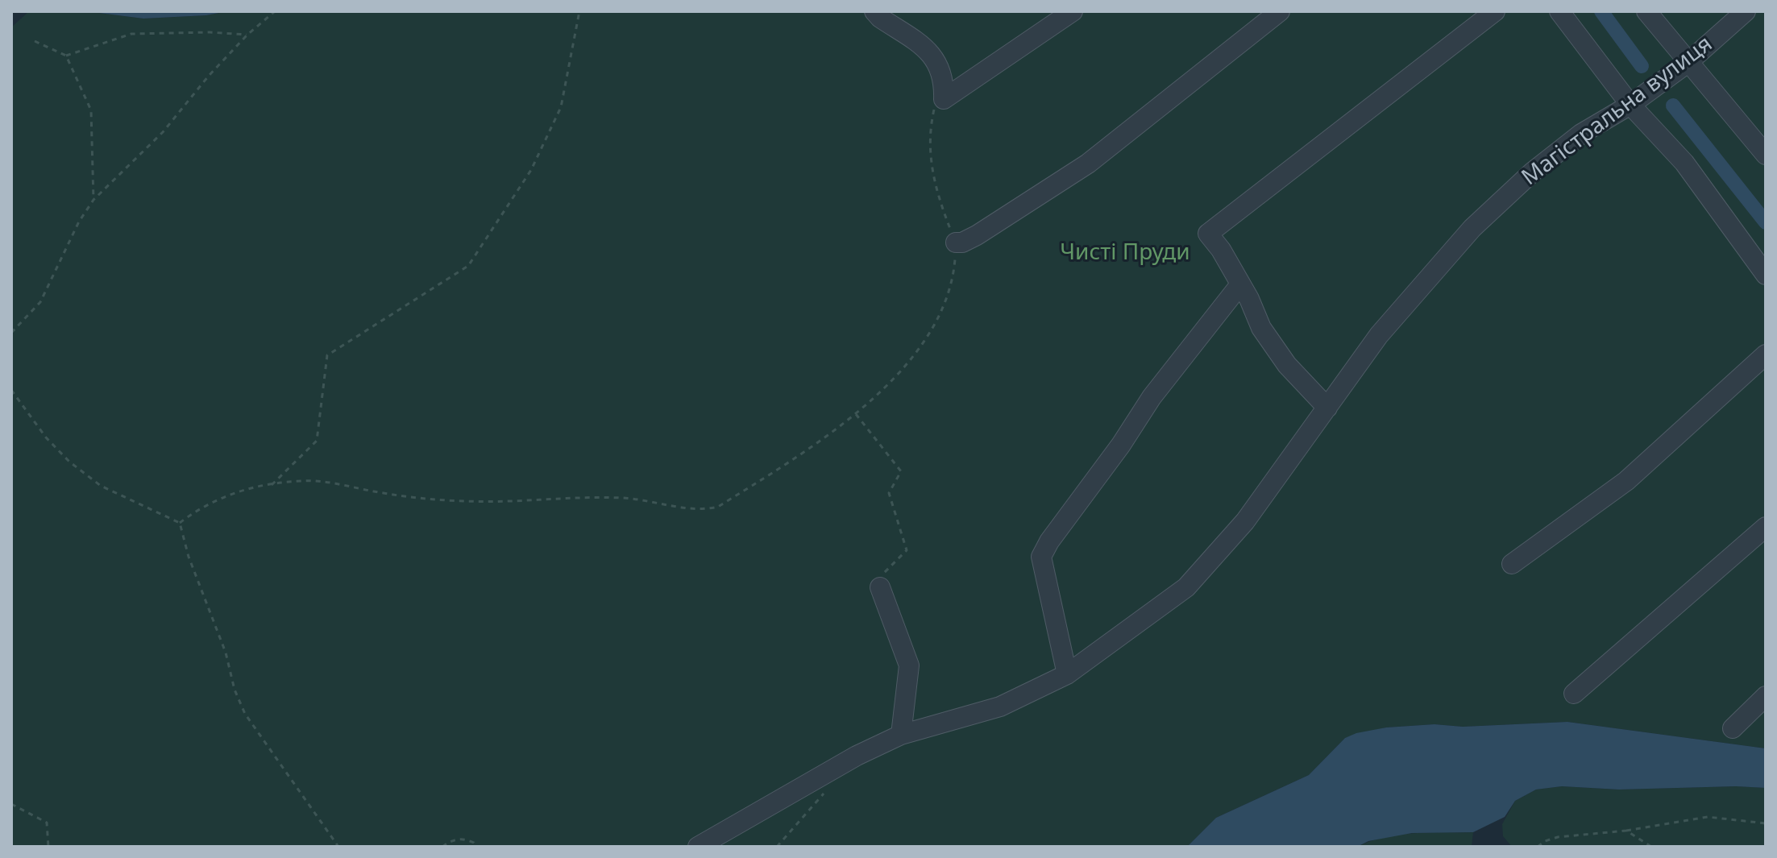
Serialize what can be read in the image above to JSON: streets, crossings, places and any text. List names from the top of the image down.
{
  "streets": {
    "street": ["Магістральна вулиця"]
  },
  "parks": ["Чисті Пруди"]
}
